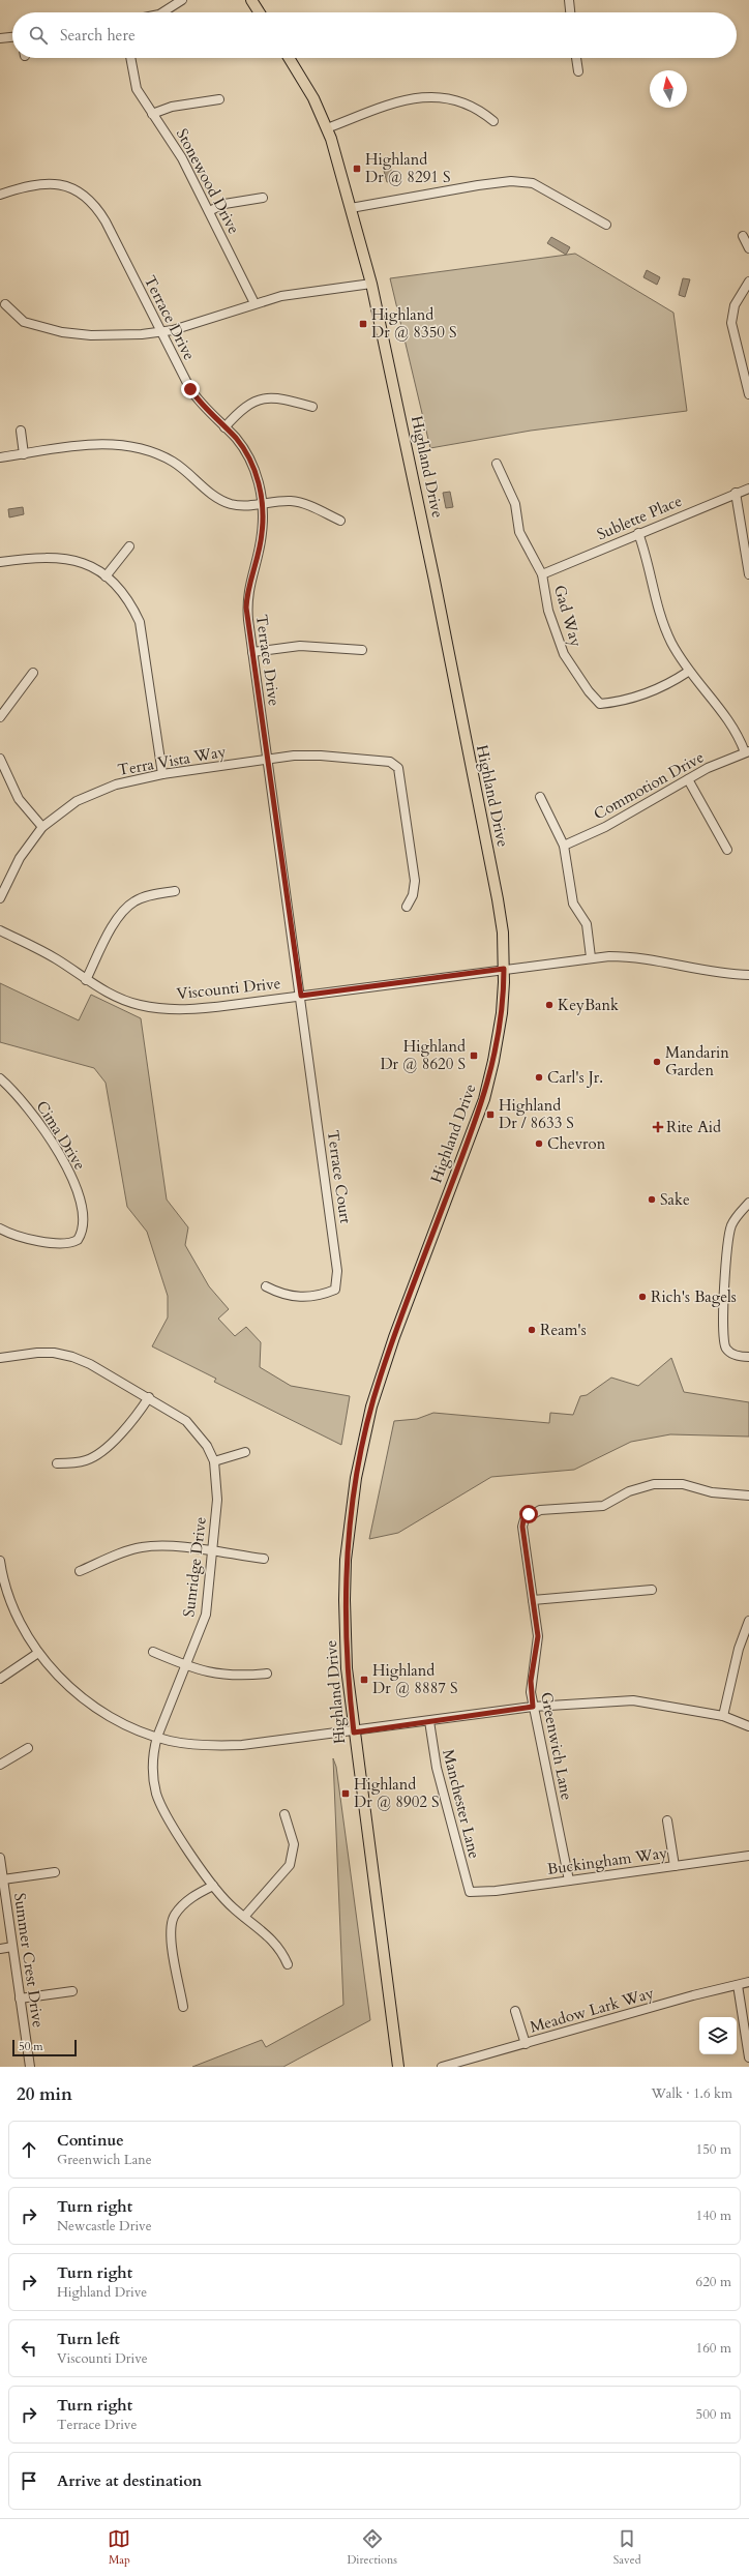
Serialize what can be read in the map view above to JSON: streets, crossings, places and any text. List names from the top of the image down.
{
  "streets": {
    "main road": ["Highland Drive"],
    "street": [
      "Stonewood Drive",
      "Terrace Drive",
      "Sublette Place",
      "Gad Way",
      "Terra Vista Way",
      "Commotion Drive",
      "Viscounti Drive",
      "Cima Drive",
      "Terrace Court",
      "Sunridge Drive",
      "Greenwich Lane",
      "Manchester Lane",
      "Buckingham Way",
      "Summer Crest Drive",
      "Meadow Lark Way"
    ]
  },
  "crossings": [
    ["Terrace Drive", "Terra Vista Way"],
    ["Terrace Drive", "Viscounti Drive"],
    ["Terrace Drive", "Terrace Court"],
    ["Highland Drive", "Viscounti Drive"],
    ["Sublette Place", "Gad Way"],
    ["Viscounti Drive", "Terrace Court"],
    ["Greenwich Lane", "Buckingham Way"],
    ["Manchester Lane", "Buckingham Way"]
  ],
  "places": {
    "transit": [
      "Highland Dr @ 8291 S",
      "Highland Dr @ 8350 S",
      "Highland Dr @ 8620 S",
      "Highland Dr / 8633 S",
      "Highland Dr @ 8887 S",
      "Highland Dr @ 8902 S"
    ],
    "other": [
      "KeyBank",
      "Mandarin Garden",
      "Carl's Jr.",
      "Chevron",
      "Sake",
      "Rich's Bagels",
      "Ream's"
    ],
    "health": ["Rite Aid"]
  },
  "scale_bar": "50 m",
  "north": "top",
  "page": {
    "search": "Search here",
    "scale": "50 m",
    "heading": ["20 min", "Walk · 1.6 km"],
    "list": [
      ["Continue", "Greenwich Lane", "150 m"],
      ["Turn right", "Newcastle Drive", "140 m"],
      ["Turn right", "Highland Drive", "620 m"],
      ["Turn left", "Viscounti Drive", "160 m"],
      ["Turn right", "Terrace Drive", "500 m"],
      "Arrive at destination"
    ],
    "nav": ["Map", "Directions", "Saved"]
  }
}
